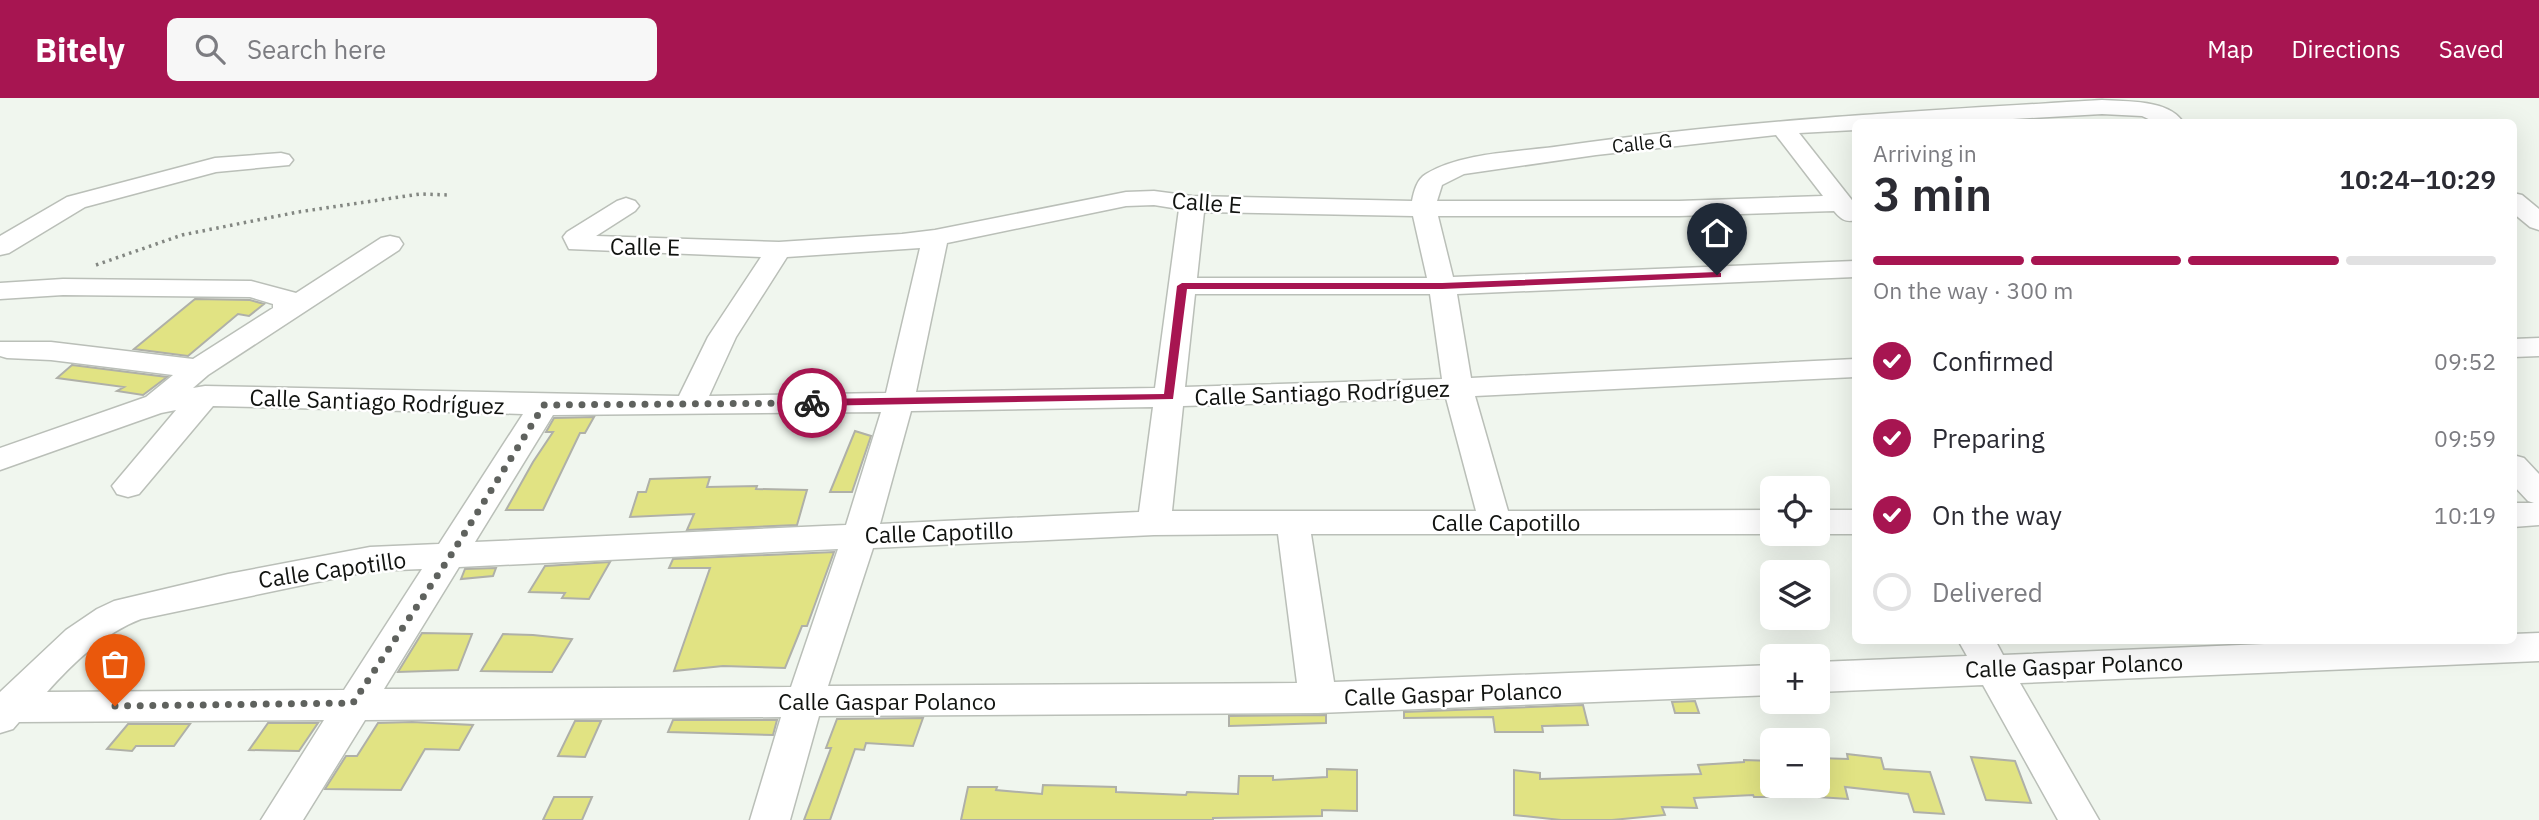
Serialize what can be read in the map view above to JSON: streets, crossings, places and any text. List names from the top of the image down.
{
  "streets": {
    "street": [
      "Calle G",
      "Calle E",
      "Calle Santiago Rodríguez",
      "Calle Capotillo",
      "Calle Gaspar Polanco"
    ]
  },
  "crossings": [
    ["Calle G", "Calle E"],
    ["Calle Capotillo", "Calle Gaspar Polanco"]
  ],
  "page": {
    "header": "Bitely",
    "search": "Search here",
    "nav": ["Map", "Directions", "Saved"],
    "heading": ["3 min", "Arriving in", "10:24–10:29"],
    "bar": "On the way · 300 m",
    "list": [
      ["Confirmed", "09:52"],
      ["Preparing", "09:59"],
      ["On the way", "10:19"],
      "Delivered"
    ],
    "map_buttons": ["+", "−"]
  }
}
